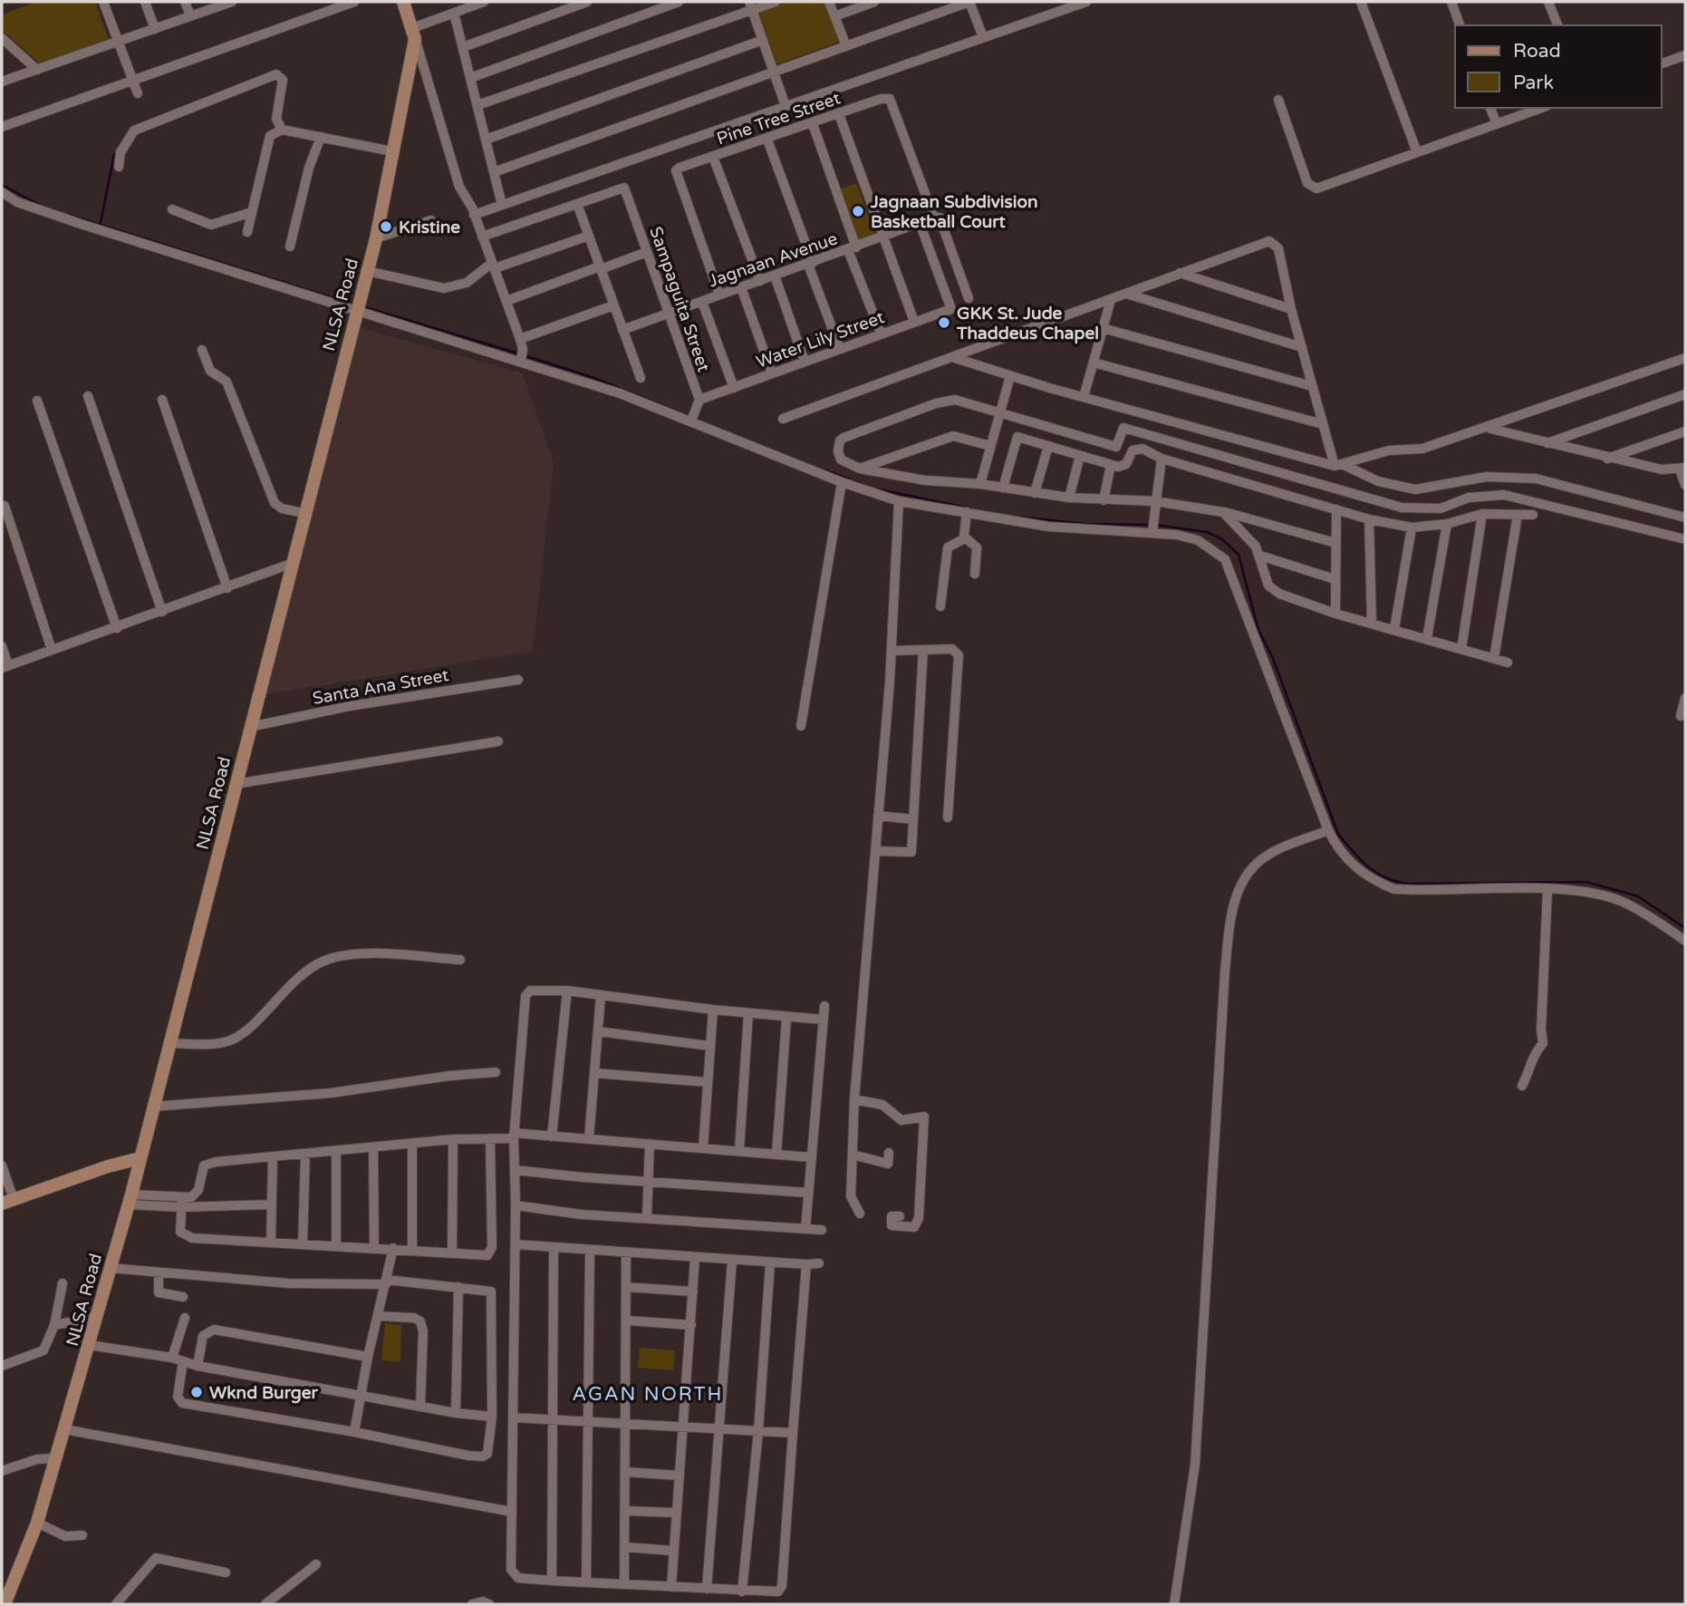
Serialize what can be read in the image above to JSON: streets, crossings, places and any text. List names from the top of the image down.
{
  "streets": {
    "main road": ["NLSA Road"],
    "street": [
      "Pine Tree Street",
      "Jagnaan Avenue",
      "Sampaguita Street",
      "Water Lily Street",
      "Santa Ana Street"
    ]
  },
  "crossings": [
    ["Pine Tree Street", "Jagnaan Avenue"],
    ["Jagnaan Avenue", "Sampaguita Street"],
    ["Jagnaan Avenue", "Water Lily Street"],
    ["Sampaguita Street", "Water Lily Street"],
    ["NLSA Road", "Santa Ana Street"]
  ],
  "districts": ["AGAN NORTH"],
  "places": [
    "Jagnaan Subdivision Basketball Court",
    "Kristine",
    "GKK St. Jude Thaddeus Chapel",
    "Wknd Burger"
  ],
  "legend": ["Road", "Park"]
}
